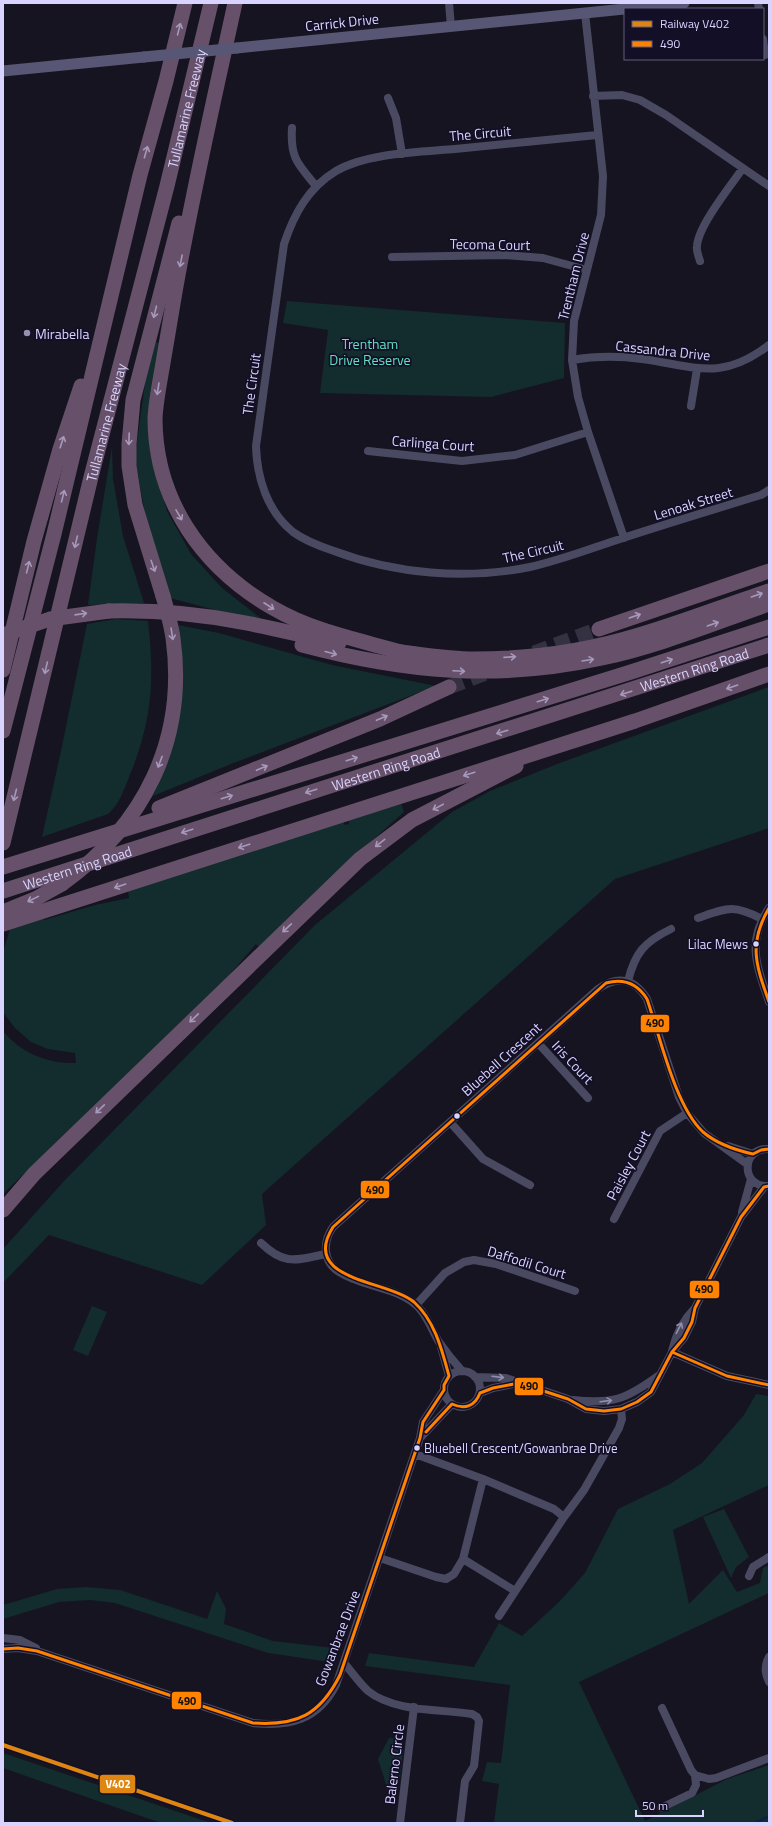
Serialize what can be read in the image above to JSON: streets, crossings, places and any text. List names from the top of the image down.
{
  "streets": {
    "highway": ["Tullamarine Freeway", "Western Ring Road"],
    "street": [
      "Carrick Drive",
      "The Circuit",
      "Tecoma Court",
      "Trentham Drive",
      "Cassandra Drive",
      "Carlinga Court",
      "Lenoak Street",
      "Bluebell Crescent",
      "Iris Court",
      "Paisley Court",
      "Daffodil Court",
      "Gowanbrae Drive",
      "Balerno Circle"
    ]
  },
  "crossings": [
    ["Carrick Drive", "Trentham Drive"],
    ["The Circuit", "Trentham Drive"],
    ["The Circuit", "Lenoak Street"],
    ["Tecoma Court", "Trentham Drive"],
    ["Trentham Drive", "Cassandra Drive"],
    ["Trentham Drive", "Carlinga Court"],
    ["Trentham Drive", "Lenoak Street"],
    ["Bluebell Crescent", "Iris Court"],
    ["Gowanbrae Drive", "Balerno Circle"]
  ],
  "parks": ["Trentham Drive Reserve"],
  "places": ["Mirabella", "Lilac Mews", "Bluebell Crescent/Gowanbrae Drive"],
  "lines": ["transit line 490", "rail line V402"],
  "legend": ["Railway V402", "490"],
  "scale_bar": "50 m"
}
